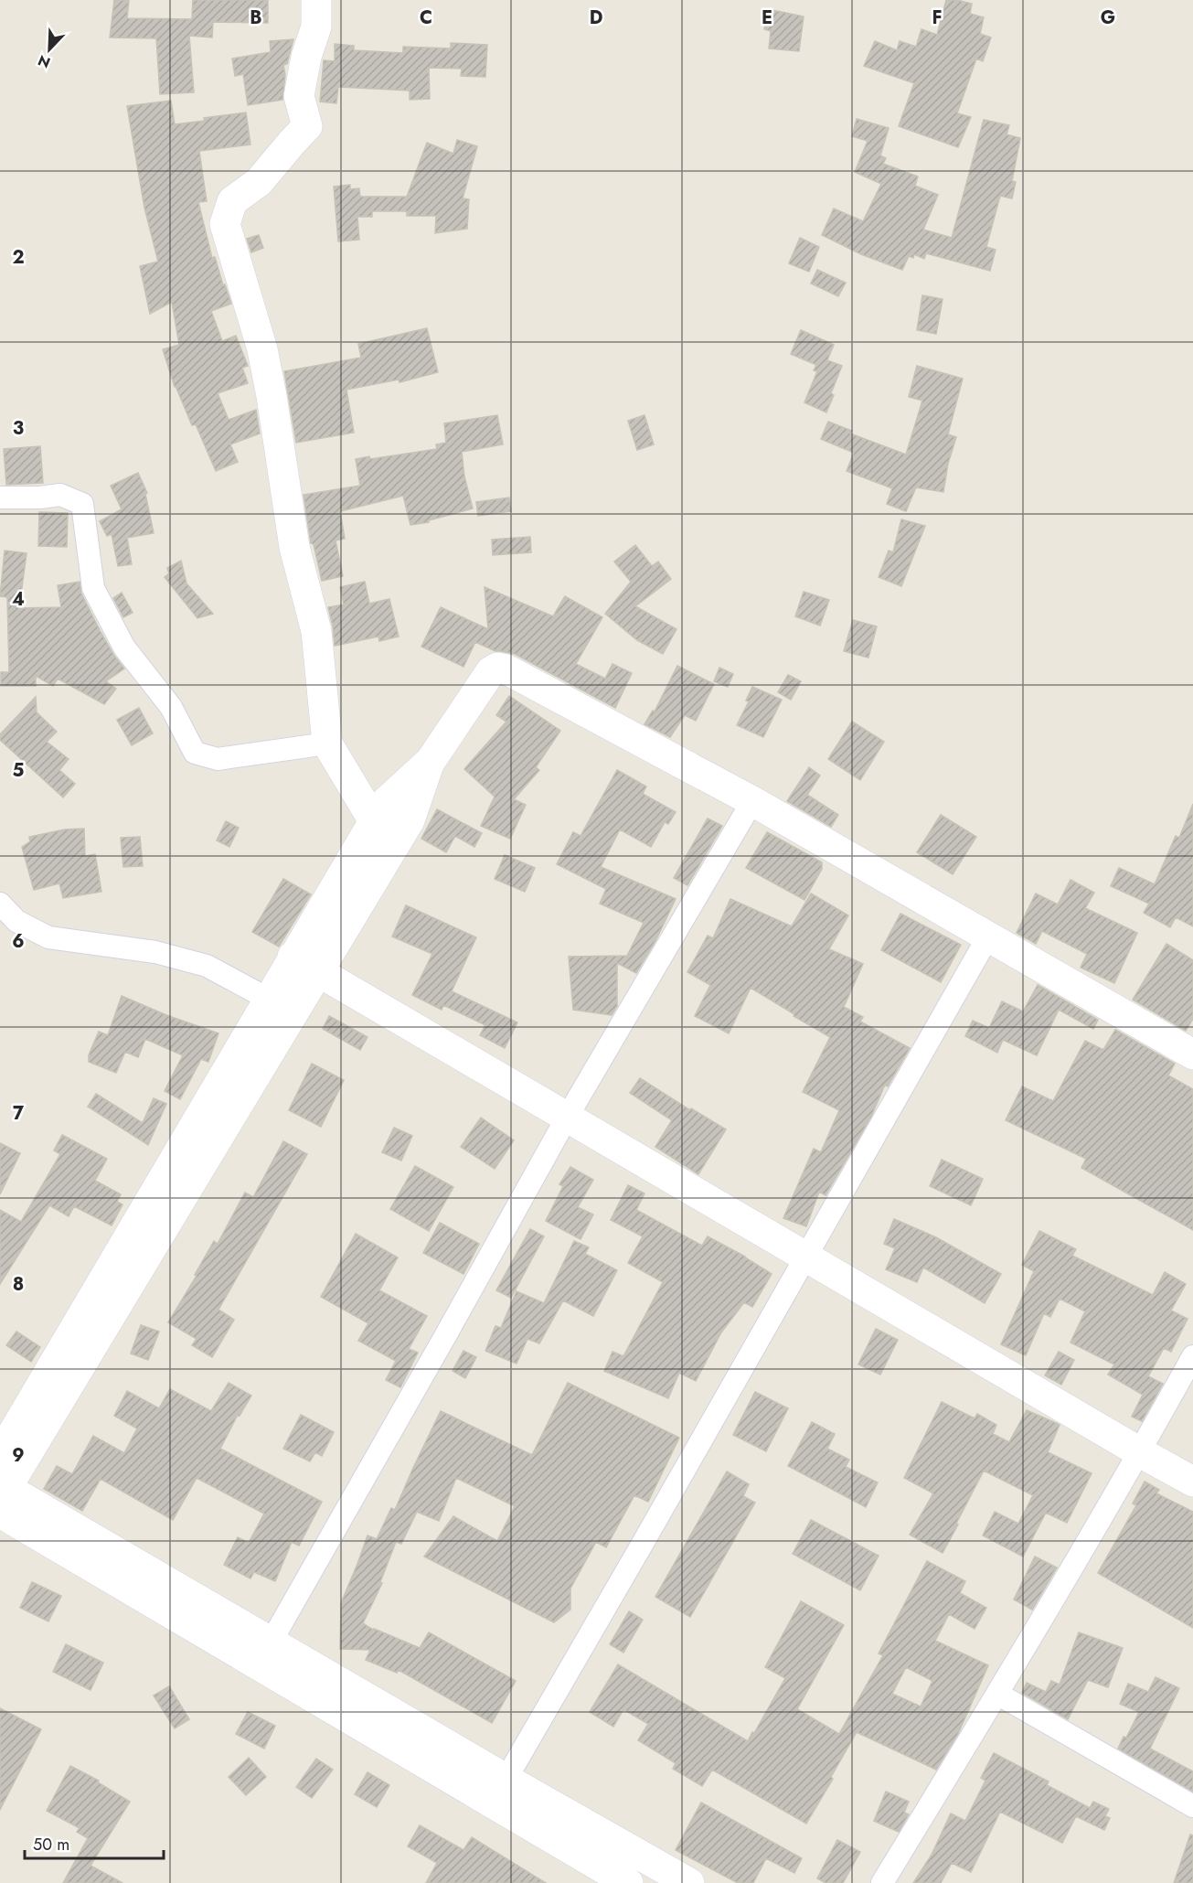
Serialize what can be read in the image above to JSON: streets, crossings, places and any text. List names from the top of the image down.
{
  "scale_bar": "50 m",
  "north": "bottom left",
  "grid": {
    "columns": [
      "B",
      "C",
      "D",
      "E",
      "F",
      "G"
    ],
    "rows": [
      "2",
      "3",
      "4",
      "5",
      "6",
      "7",
      "8",
      "9"
    ]
  }
}
